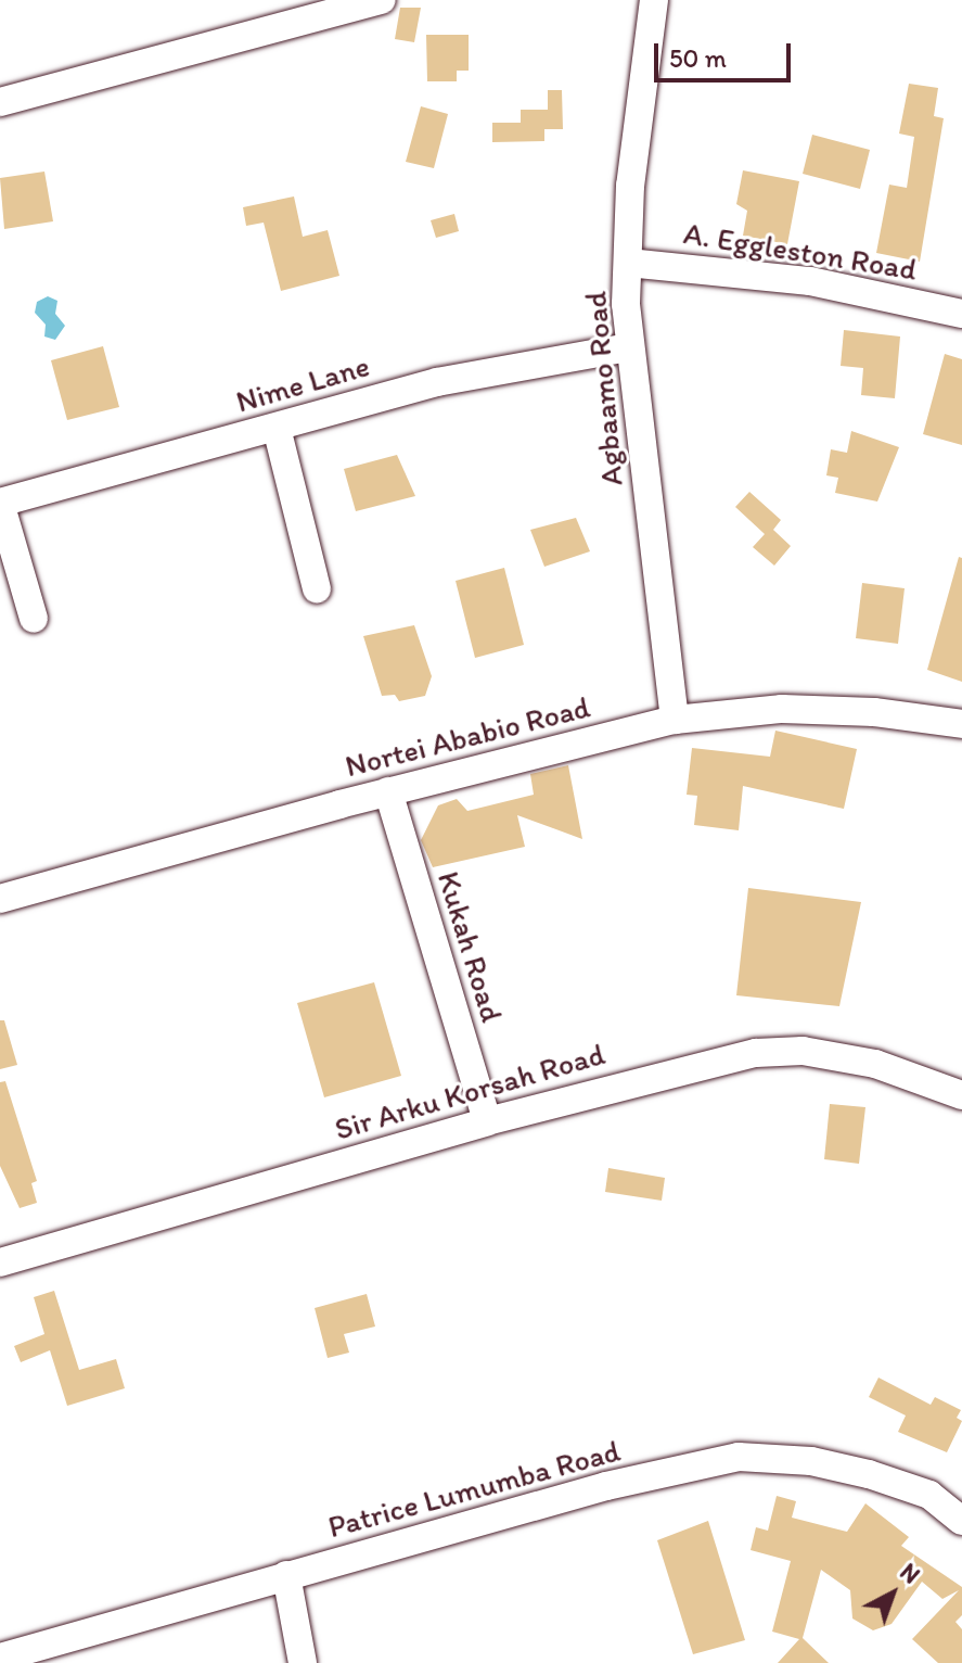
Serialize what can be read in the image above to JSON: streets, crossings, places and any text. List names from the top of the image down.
{
  "streets": {
    "street": [
      "A. Eggleston Road",
      "Nime Lane",
      "Agbaamo Road",
      "Nortei Ababio Road",
      "Kukah Road",
      "Sir Arku Korsah Road",
      "Patrice Lumumba Road"
    ]
  },
  "crossings": [
    ["A. Eggleston Road", "Agbaamo Road"],
    ["Nime Lane", "Agbaamo Road"],
    ["Agbaamo Road", "Nortei Ababio Road"],
    ["Nortei Ababio Road", "Kukah Road"],
    ["Kukah Road", "Sir Arku Korsah Road"]
  ],
  "scale_bar": "50 m",
  "north": "top right"
}
